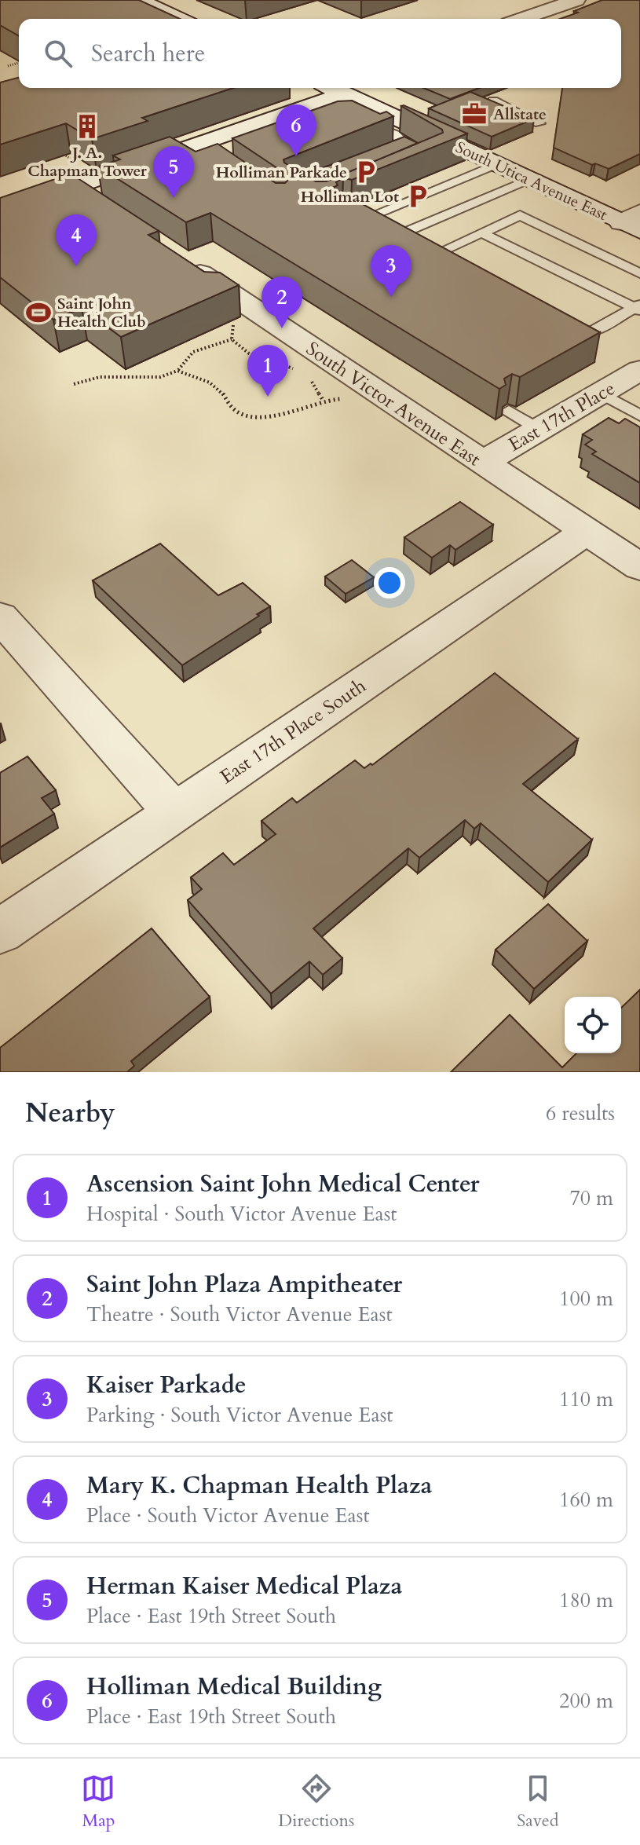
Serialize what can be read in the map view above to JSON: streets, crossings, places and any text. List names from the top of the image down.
{
  "streets": {
    "street": [
      "South Utica Avenue East",
      "South Victor Avenue East",
      "East 17th Place",
      "East 17th Place South"
    ]
  },
  "crossings": [
    ["South Victor Avenue East", "East 17th Place"],
    ["South Victor Avenue East", "East 17th Place South"]
  ],
  "places": {
    "office": ["Allstate"],
    "building": ["J. A. Chapman Tower"],
    "parking": ["Holliman Parkade", "Holliman Lot"],
    "sports": ["Saint John Health Club"]
  },
  "page": {
    "search": "Search here",
    "pins": [
      "6",
      "5",
      "4",
      "3",
      "2",
      "1"
    ],
    "heading": ["Nearby", "6 results"],
    "list": [
      {
        "mark": "1",
        "name": "Ascension Saint John Medical Center",
        "note": "Hospital · South Victor Avenue East",
        "value": "70 m"
      },
      {
        "mark": "2",
        "name": "Saint John Plaza Ampitheater",
        "note": "Theatre · South Victor Avenue East",
        "value": "100 m"
      },
      {
        "mark": "3",
        "name": "Kaiser Parkade",
        "note": "Parking · South Victor Avenue East",
        "value": "110 m"
      },
      {
        "mark": "4",
        "name": "Mary K. Chapman Health Plaza",
        "note": "Place · South Victor Avenue East",
        "value": "160 m"
      },
      {
        "mark": "5",
        "name": "Herman Kaiser Medical Plaza",
        "note": "Place · East 19th Street South",
        "value": "180 m"
      },
      {
        "mark": "6",
        "name": "Holliman Medical Building",
        "note": "Place · East 19th Street South",
        "value": "200 m"
      }
    ],
    "nav": ["Map", "Directions", "Saved"]
  }
}
